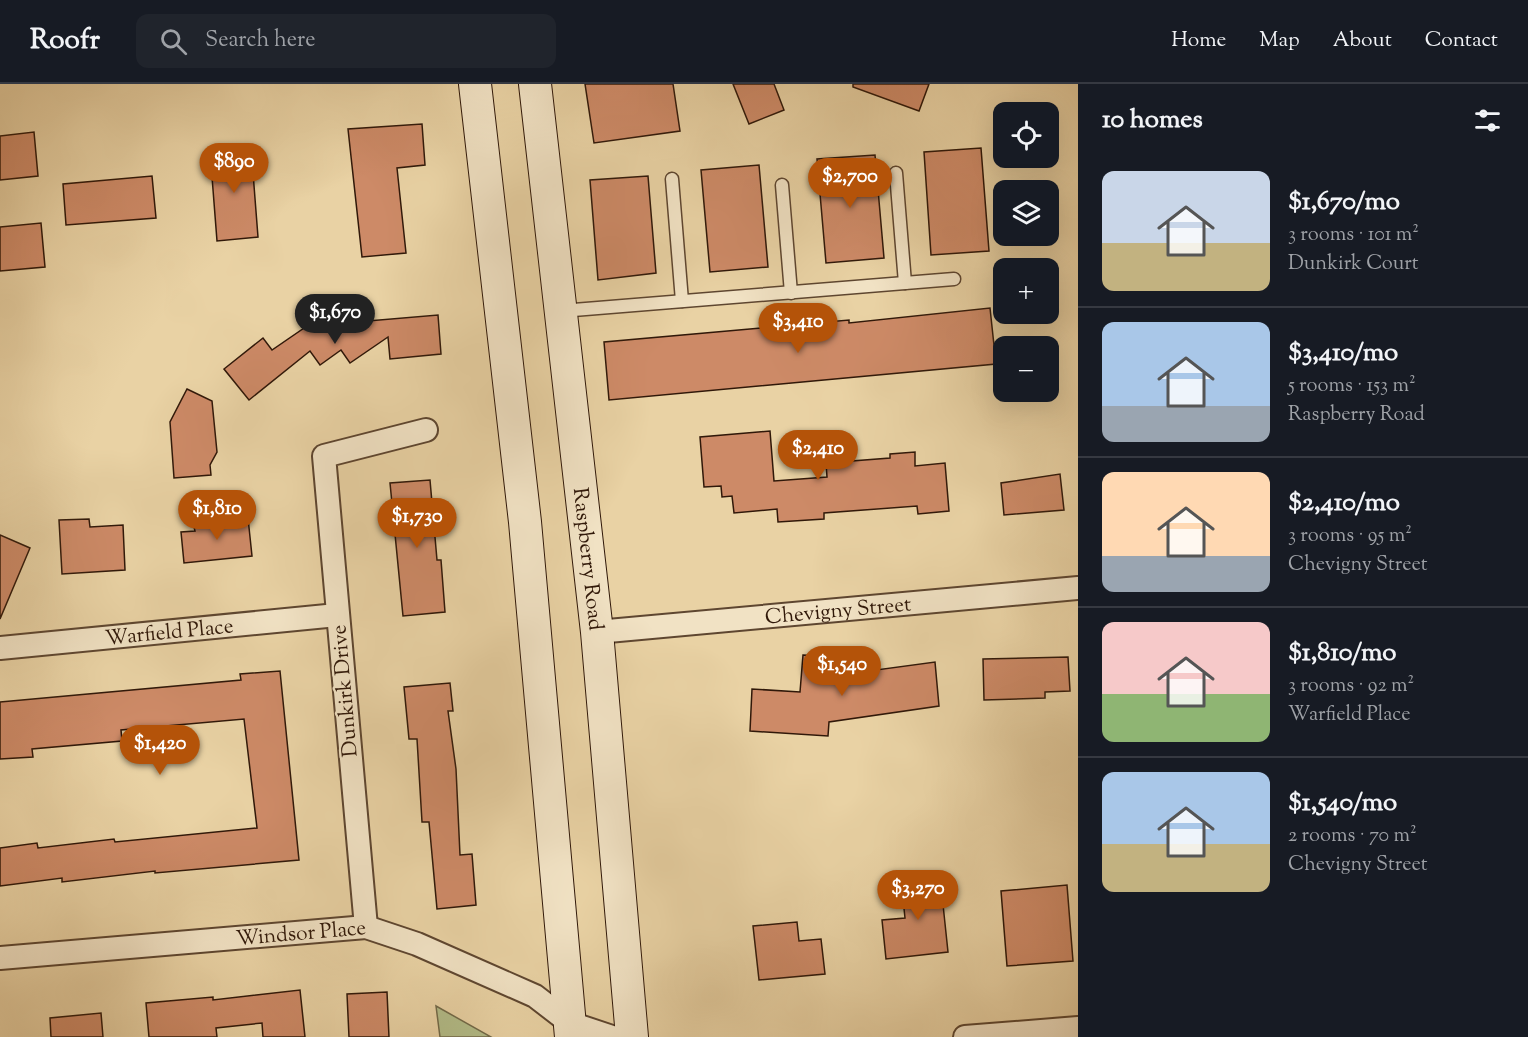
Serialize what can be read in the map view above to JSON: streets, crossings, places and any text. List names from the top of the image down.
{
  "streets": {
    "main road": ["Raspberry Road"],
    "street": [
      "Chevigny Street",
      "Warfield Place",
      "Dunkirk Drive",
      "Windsor Place"
    ]
  },
  "crossings": [
    ["Raspberry Road", "Chevigny Street"],
    ["Warfield Place", "Dunkirk Drive"],
    ["Dunkirk Drive", "Windsor Place"]
  ],
  "page": {
    "header": "Roofr",
    "search": "Search here",
    "nav": [
      "Home",
      "Map",
      "About",
      "Contact"
    ],
    "heading": "10 homes",
    "map_buttons": ["+", "−"],
    "price": [
      "$890",
      "$2,700",
      "$1,670",
      "$3,410",
      "$2,410",
      "$1,810",
      "$1,730",
      "$1,540",
      "$1,420",
      "$3,270"
    ],
    "list": [
      {
        "name": "$1,670/mo",
        "note": "3 rooms · 101 m² · Dunkirk Court"
      },
      {
        "name": "$3,410/mo",
        "note": "5 rooms · 153 m² · Raspberry Road"
      },
      {
        "name": "$2,410/mo",
        "note": "3 rooms · 95 m² · Chevigny Street"
      },
      {
        "name": "$1,810/mo",
        "note": "3 rooms · 92 m² · Warfield Place"
      },
      {
        "name": "$1,540/mo",
        "note": "2 rooms · 70 m² · Chevigny Street"
      }
    ]
  }
}
